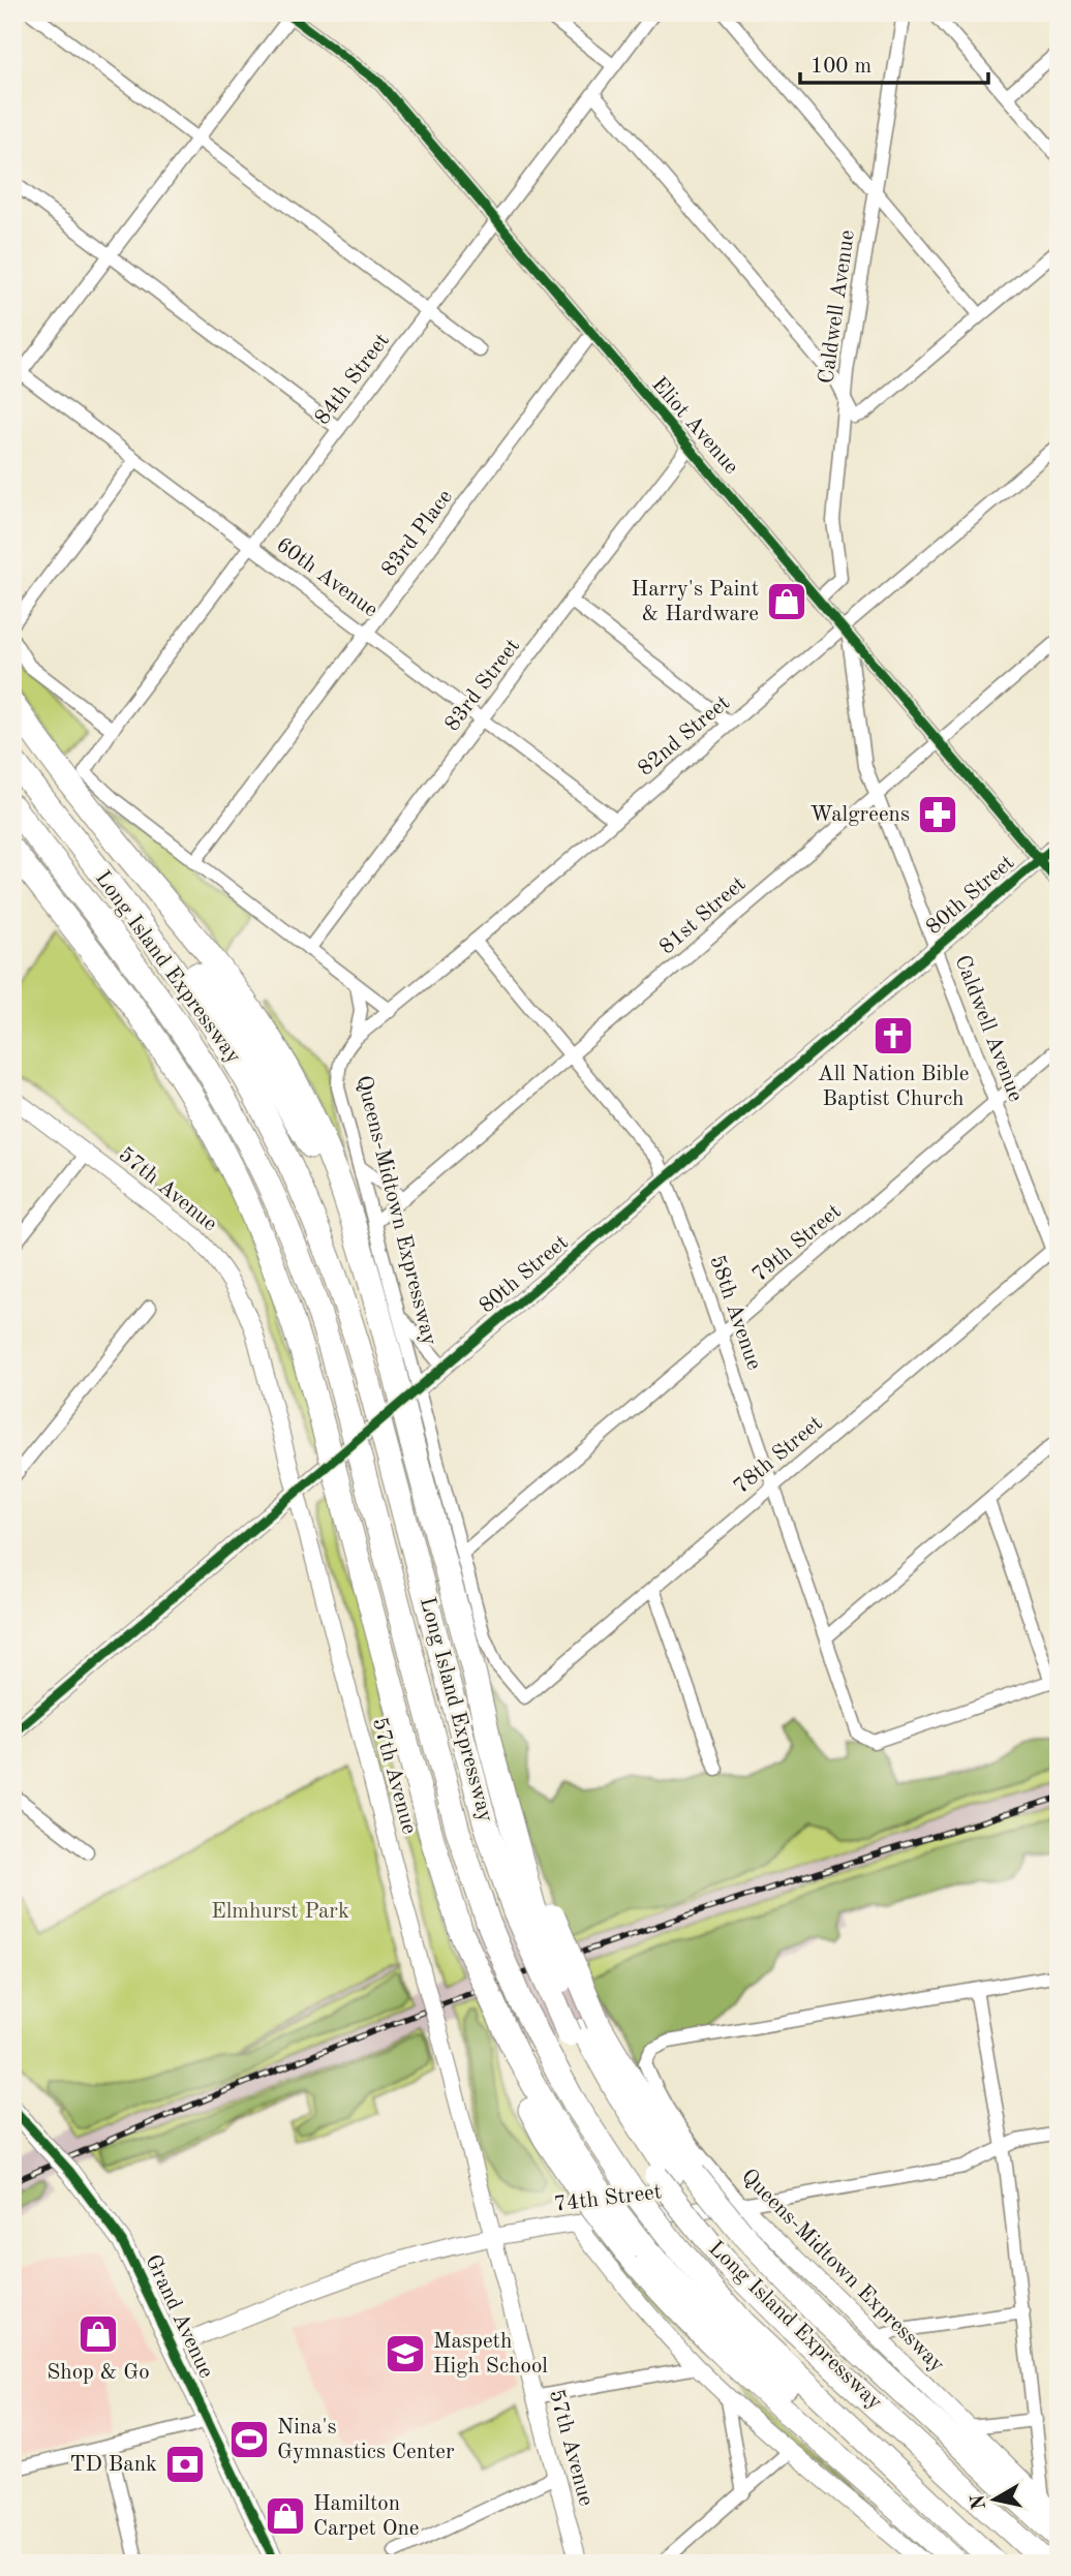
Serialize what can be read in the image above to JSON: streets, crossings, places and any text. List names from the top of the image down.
{
  "streets": {
    "highway": ["Long Island Expressway"],
    "main road": ["Grand Avenue"],
    "street": [
      "Caldwell Avenue",
      "84th Street",
      "Eliot Avenue",
      "83rd Place",
      "60th Avenue",
      "83rd Street",
      "82nd Street",
      "80th Street",
      "81st Street",
      "57th Avenue",
      "Queens-Midtown Expressway",
      "79th Street",
      "58th Avenue",
      "78th Street",
      "74th Street"
    ]
  },
  "crossings": [
    ["Caldwell Avenue", "Eliot Avenue"],
    ["Caldwell Avenue", "82nd Street"],
    ["Caldwell Avenue", "80th Street"],
    ["Caldwell Avenue", "81st Street"],
    ["Caldwell Avenue", "79th Street"],
    ["Caldwell Avenue", "78th Street"],
    ["84th Street", "Eliot Avenue"],
    ["84th Street", "83rd Place"],
    ["84th Street", "60th Avenue"],
    ["Eliot Avenue", "83rd Place"],
    ["Eliot Avenue", "83rd Street"],
    ["Eliot Avenue", "82nd Street"],
    ["Eliot Avenue", "80th Street"],
    ["Eliot Avenue", "81st Street"],
    ["83rd Place", "60th Avenue"],
    ["60th Avenue", "83rd Street"],
    ["60th Avenue", "82nd Street"],
    ["82nd Street", "Queens-Midtown Expressway"],
    ["82nd Street", "58th Avenue"],
    ["80th Street", "57th Avenue"],
    ["80th Street", "Queens-Midtown Expressway"],
    ["80th Street", "58th Avenue"],
    ["81st Street", "Queens-Midtown Expressway"],
    ["81st Street", "58th Avenue"],
    ["57th Avenue", "74th Street"],
    ["Queens-Midtown Expressway", "79th Street"],
    ["Queens-Midtown Expressway", "78th Street"],
    ["Queens-Midtown Expressway", "74th Street"],
    ["79th Street", "58th Avenue"],
    ["58th Avenue", "78th Street"],
    ["74th Street", "Grand Avenue"]
  ],
  "parks": ["Elmhurst Park"],
  "places": {
    "shop": ["Harry's Paint & Hardware", "Shop & Go", "Hamilton Carpet One"],
    "pharmacy": ["Walgreens"],
    "church": ["All Nation Bible Baptist Church"],
    "school or university": ["Maspeth High School"],
    "sports": ["Nina's Gymnastics Center"],
    "bank": ["TD Bank"]
  },
  "scale_bar": "100 m",
  "north": "left"
}
